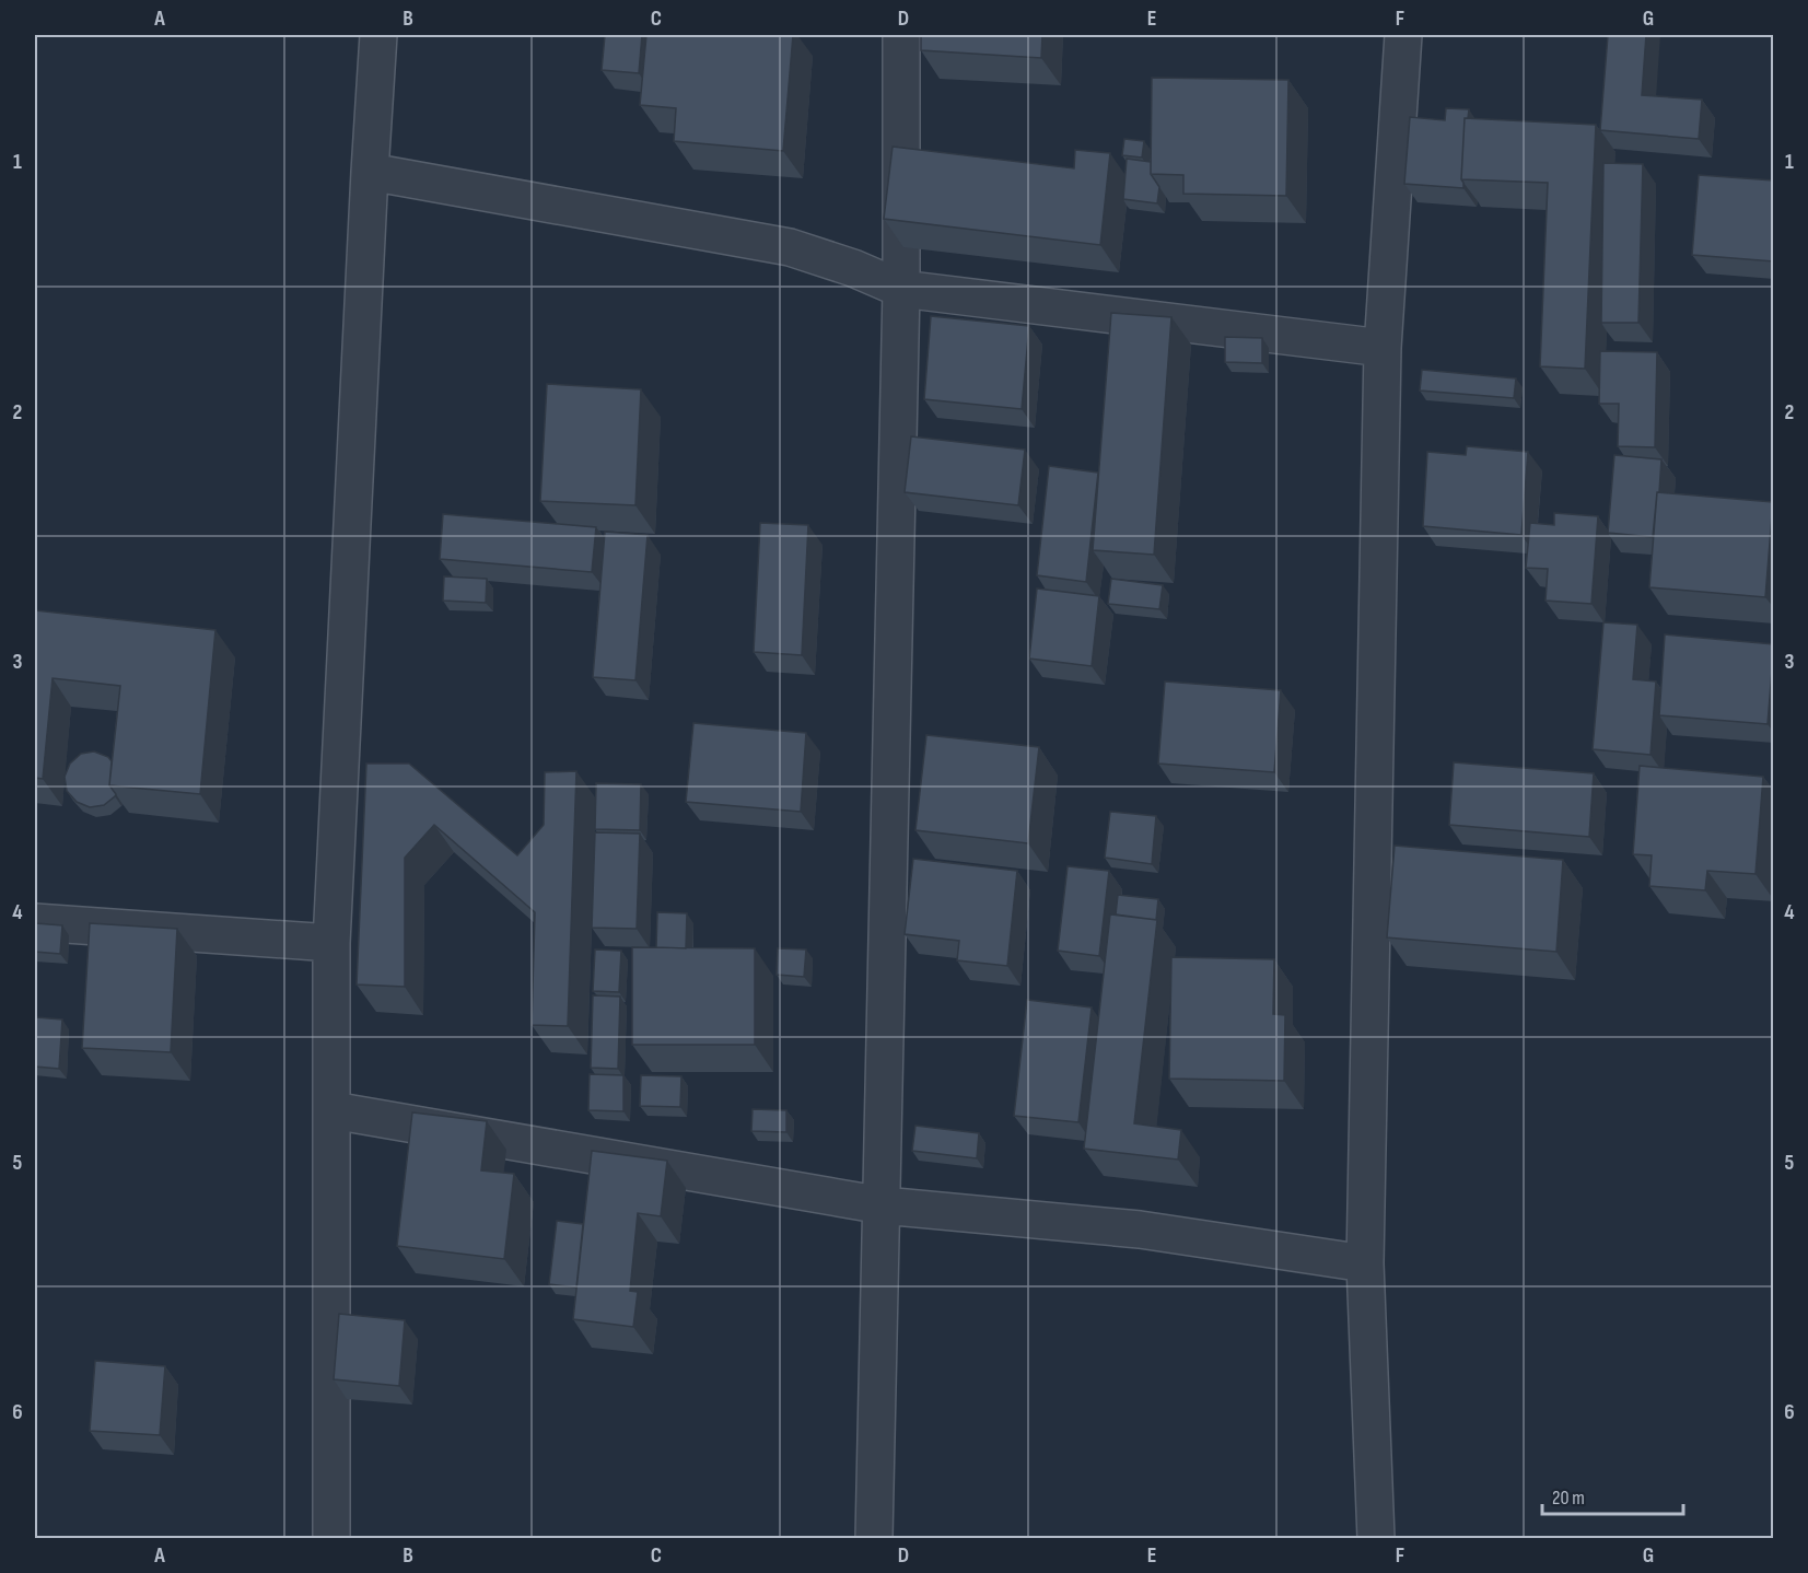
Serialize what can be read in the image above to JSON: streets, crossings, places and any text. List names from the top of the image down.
{
  "scale_bar": "20 m",
  "grid": {
    "columns": [
      "A",
      "B",
      "C",
      "D",
      "E",
      "F",
      "G"
    ],
    "rows": [
      "1",
      "2",
      "3",
      "4",
      "5",
      "6"
    ]
  }
}
